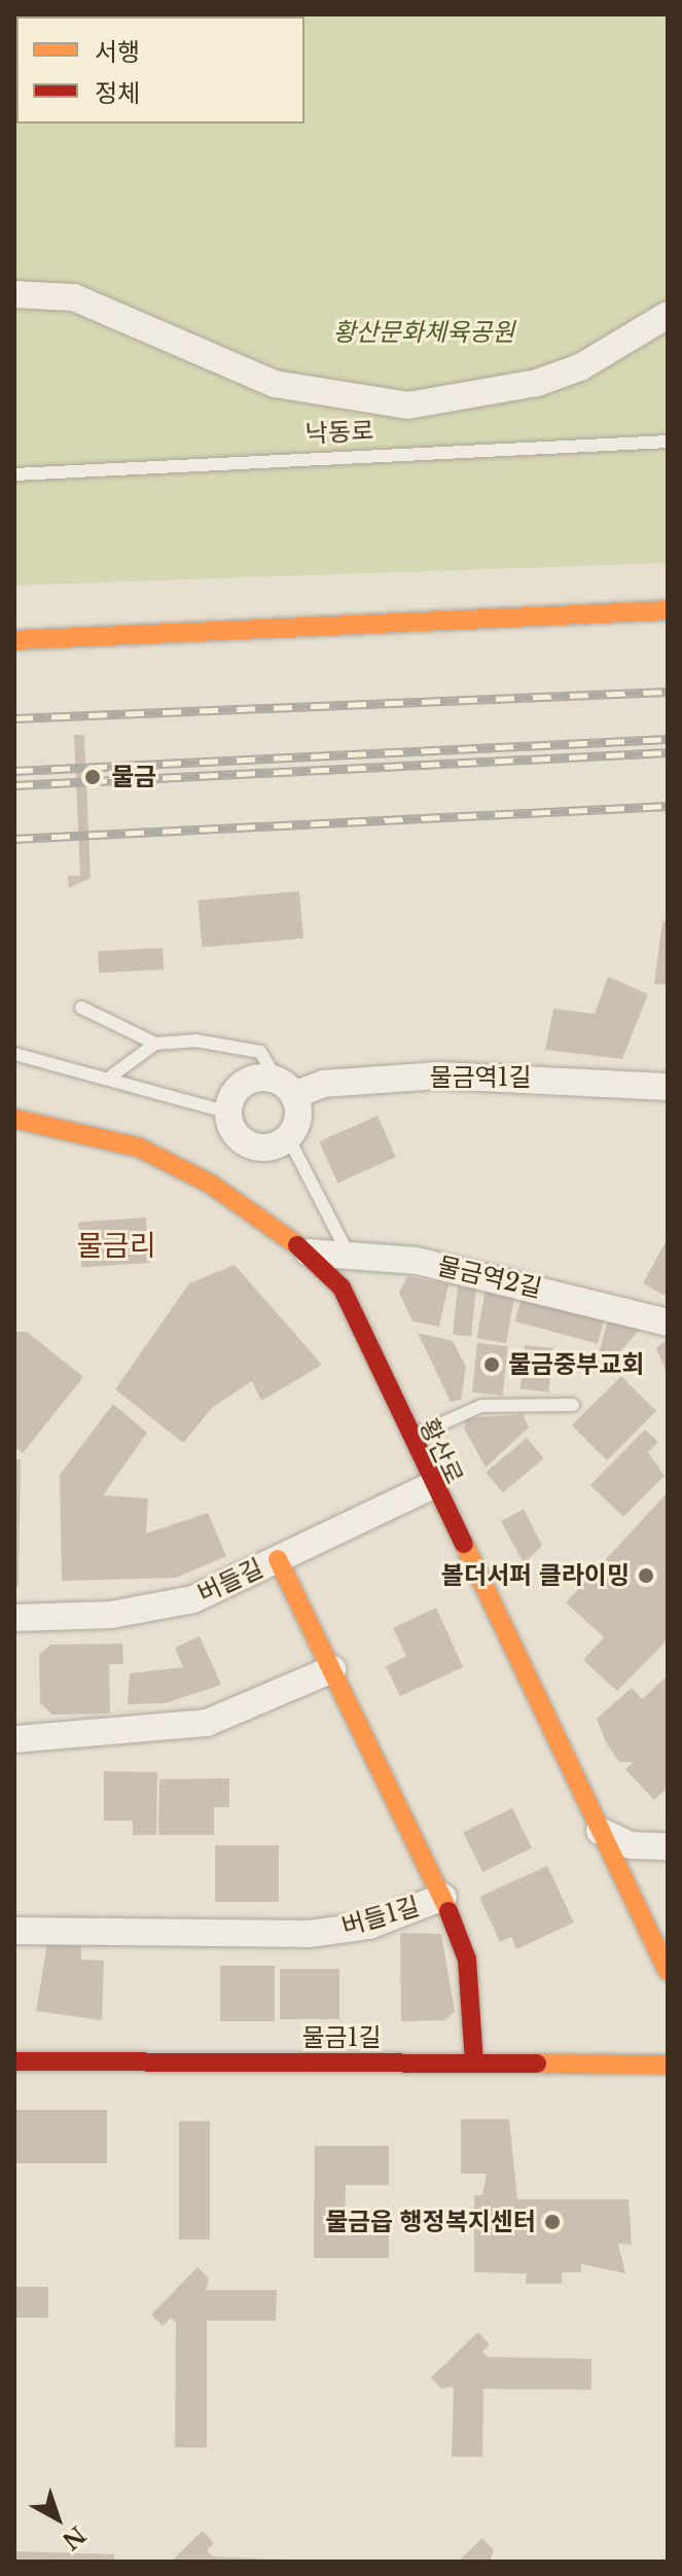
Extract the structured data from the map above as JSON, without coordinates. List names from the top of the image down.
{
  "streets": {
    "street": [
      "물금역1길",
      "물금역2길",
      "황산로",
      "버들길",
      "버들1길",
      "물금1길"
    ],
    "lane": ["낙동로"]
  },
  "crossings": [
    ["물금역2길", "황산로"],
    ["황산로", "버들길"],
    ["버들길", "버들1길"]
  ],
  "districts": ["물금리"],
  "parks": ["황산문화체육공원"],
  "places": [
    "물금",
    "물금중부교회",
    "볼더서퍼 클라이밍",
    "물금읍 행정복지센터"
  ],
  "legend": ["서행", "정체"],
  "north": "bottom right"
}
